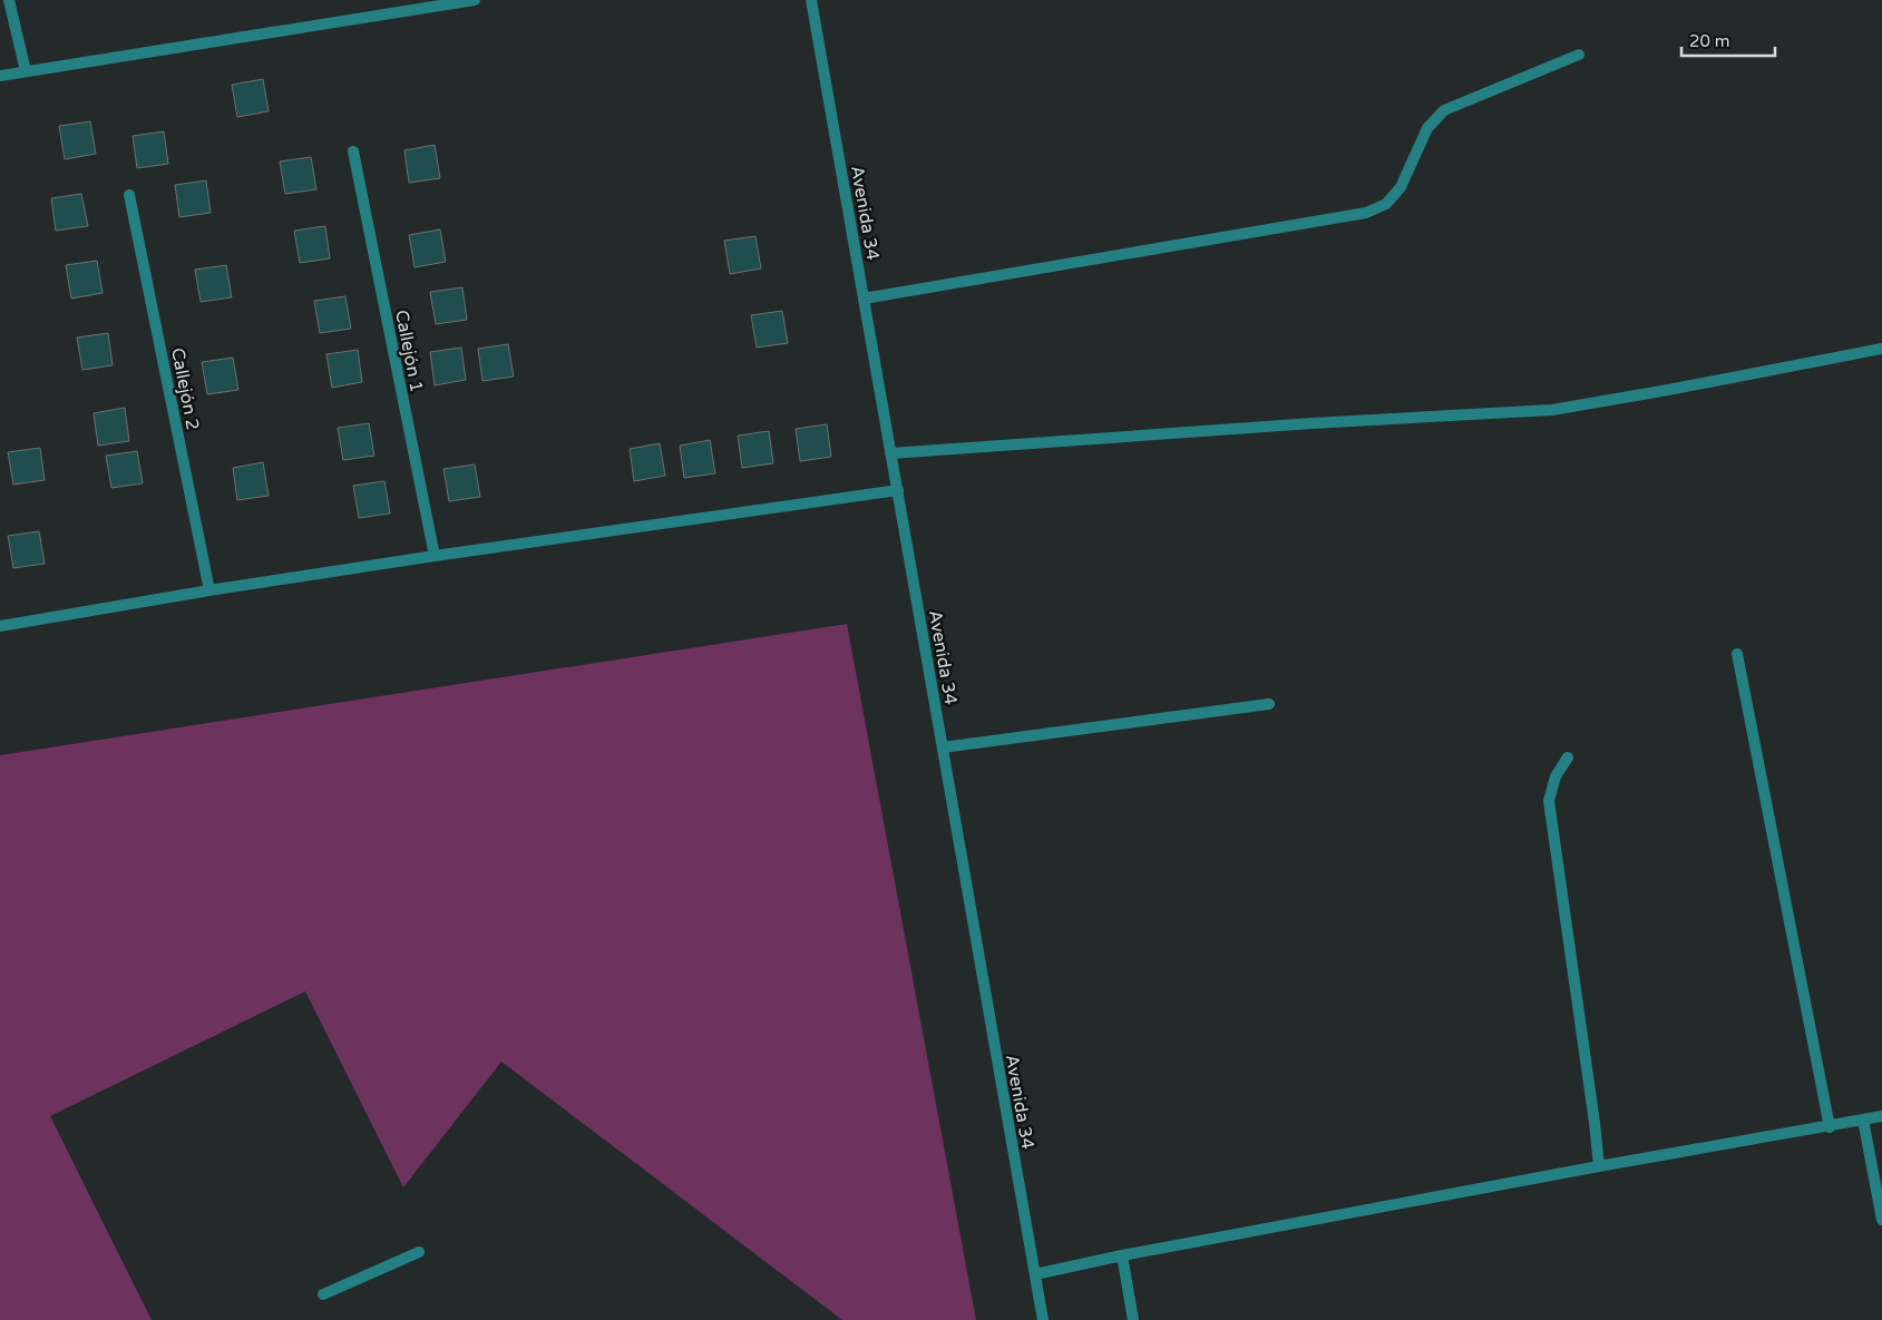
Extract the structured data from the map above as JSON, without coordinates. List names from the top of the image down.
{
  "streets": {
    "street": ["Avenida 34", "Callejón 1", "Callejón 2"]
  },
  "scale_bar": "20 m"
}
